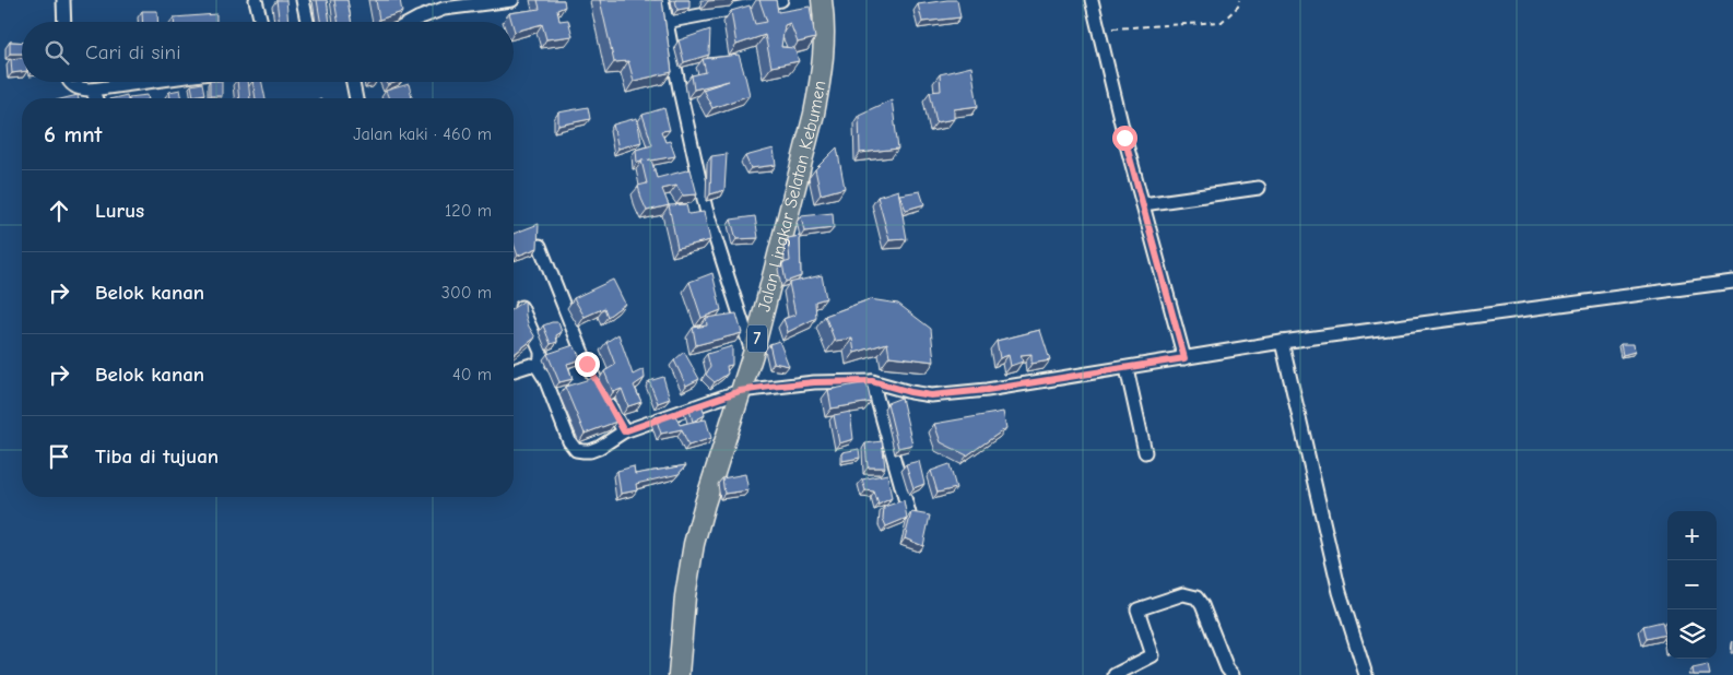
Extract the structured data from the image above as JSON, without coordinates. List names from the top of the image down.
{
  "streets": {
    "highway": ["Jalan Lingkar Selatan Kebumen", "7"]
  },
  "page": {
    "search": "Cari di sini",
    "heading": ["6 mnt", "Jalan kaki · 460 m"],
    "list": [
      ["Lurus", "120 m"],
      ["Belok kanan", "300 m"],
      ["Belok kanan", "40 m"],
      "Tiba di tujuan"
    ],
    "map_buttons": ["+", "−"]
  }
}
